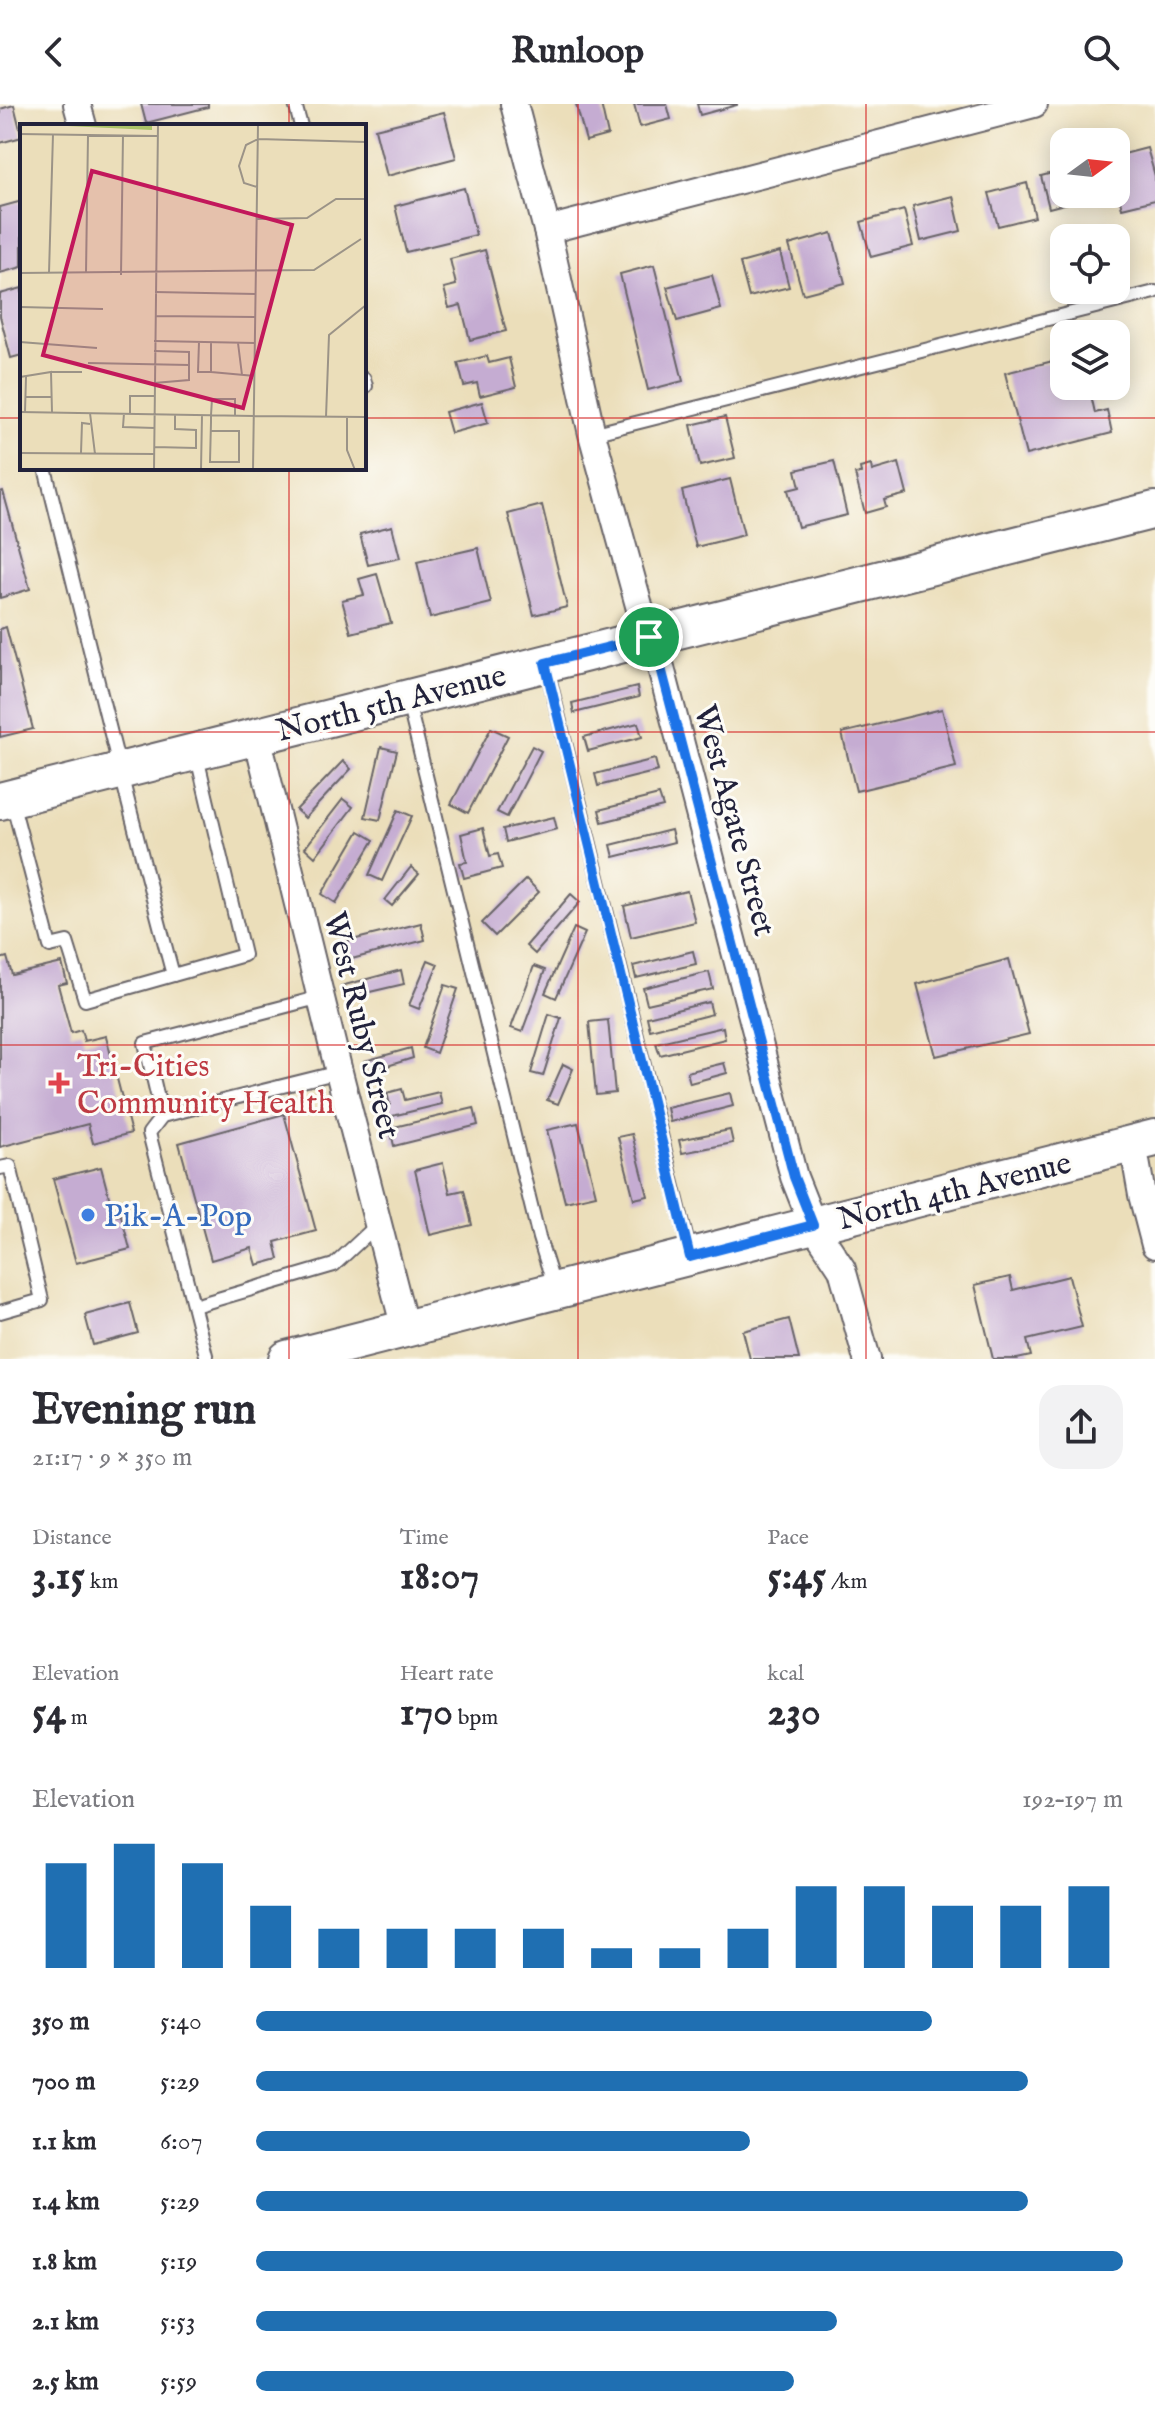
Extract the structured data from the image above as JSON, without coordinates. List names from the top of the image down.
{
  "streets": {
    "street": [
      "North 5th Avenue",
      "West Agate Street",
      "West Ruby Street",
      "North 4th Avenue"
    ]
  },
  "crossings": [
    ["North 5th Avenue", "West Agate Street"],
    ["North 5th Avenue", "West Ruby Street"],
    ["West Agate Street", "North 4th Avenue"],
    ["West Ruby Street", "North 4th Avenue"]
  ],
  "places": {
    "health": ["Tri-Cities Community Health"],
    "other": ["Pik-A-Pop"]
  },
  "north": "right",
  "page": {
    "header": "Runloop",
    "heading": ["Evening run", "21:17 · 9 × 350 m"],
    "stats": [
      ["Distance", "3.15 km"],
      ["Time", "18:07"],
      ["Pace", "5:45 /km"],
      ["Elevation", "54 m"],
      ["Heart rate", "170 bpm"],
      ["kcal", "230"]
    ],
    "chart": ["Elevation", "192–197 m"],
    "list": [
      {
        "name": "350 m",
        "note": "5:40"
      },
      {
        "name": "700 m",
        "note": "5:29"
      },
      {
        "name": "1.1 km",
        "note": "6:07"
      },
      {
        "name": "1.4 km",
        "note": "5:29"
      },
      {
        "name": "1.8 km",
        "note": "5:19"
      },
      {
        "name": "2.1 km",
        "note": "5:53"
      },
      {
        "name": "2.5 km",
        "note": "5:59"
      }
    ]
  }
}
